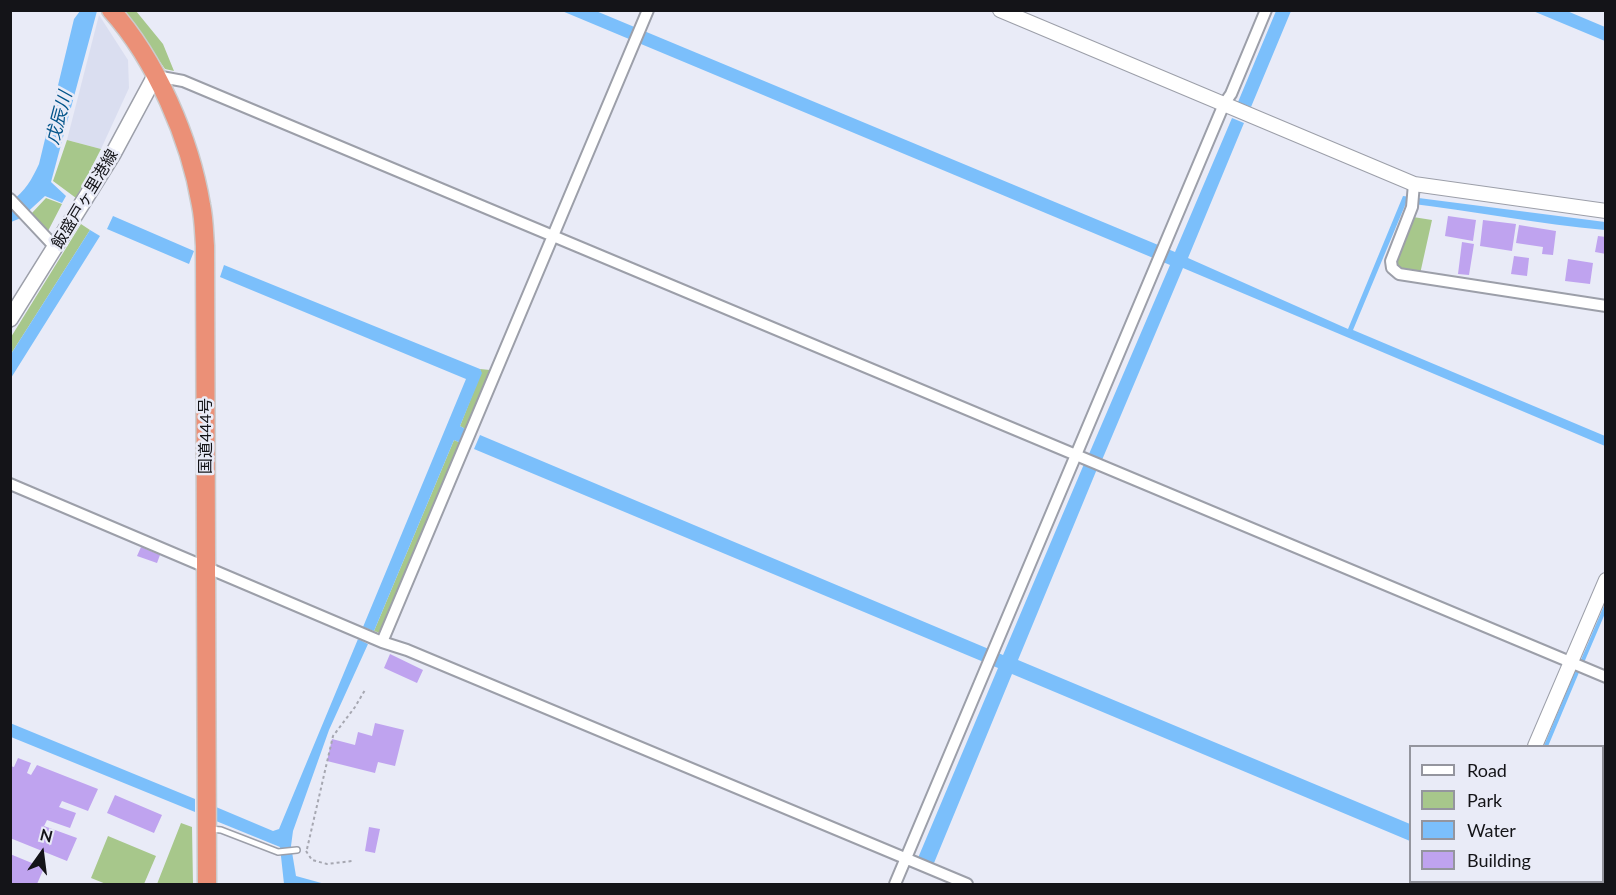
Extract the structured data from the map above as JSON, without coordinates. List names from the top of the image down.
{
  "streets": {
    "highway": ["国道444号"],
    "main road": ["飯盛戸ヶ里港線"]
  },
  "crossings": [
    ["飯盛戸ヶ里港線", "国道444号"]
  ],
  "water": ["戊辰川"],
  "legend": [
    "Road",
    "Park",
    "Water",
    "Building"
  ],
  "north": "top"
}
